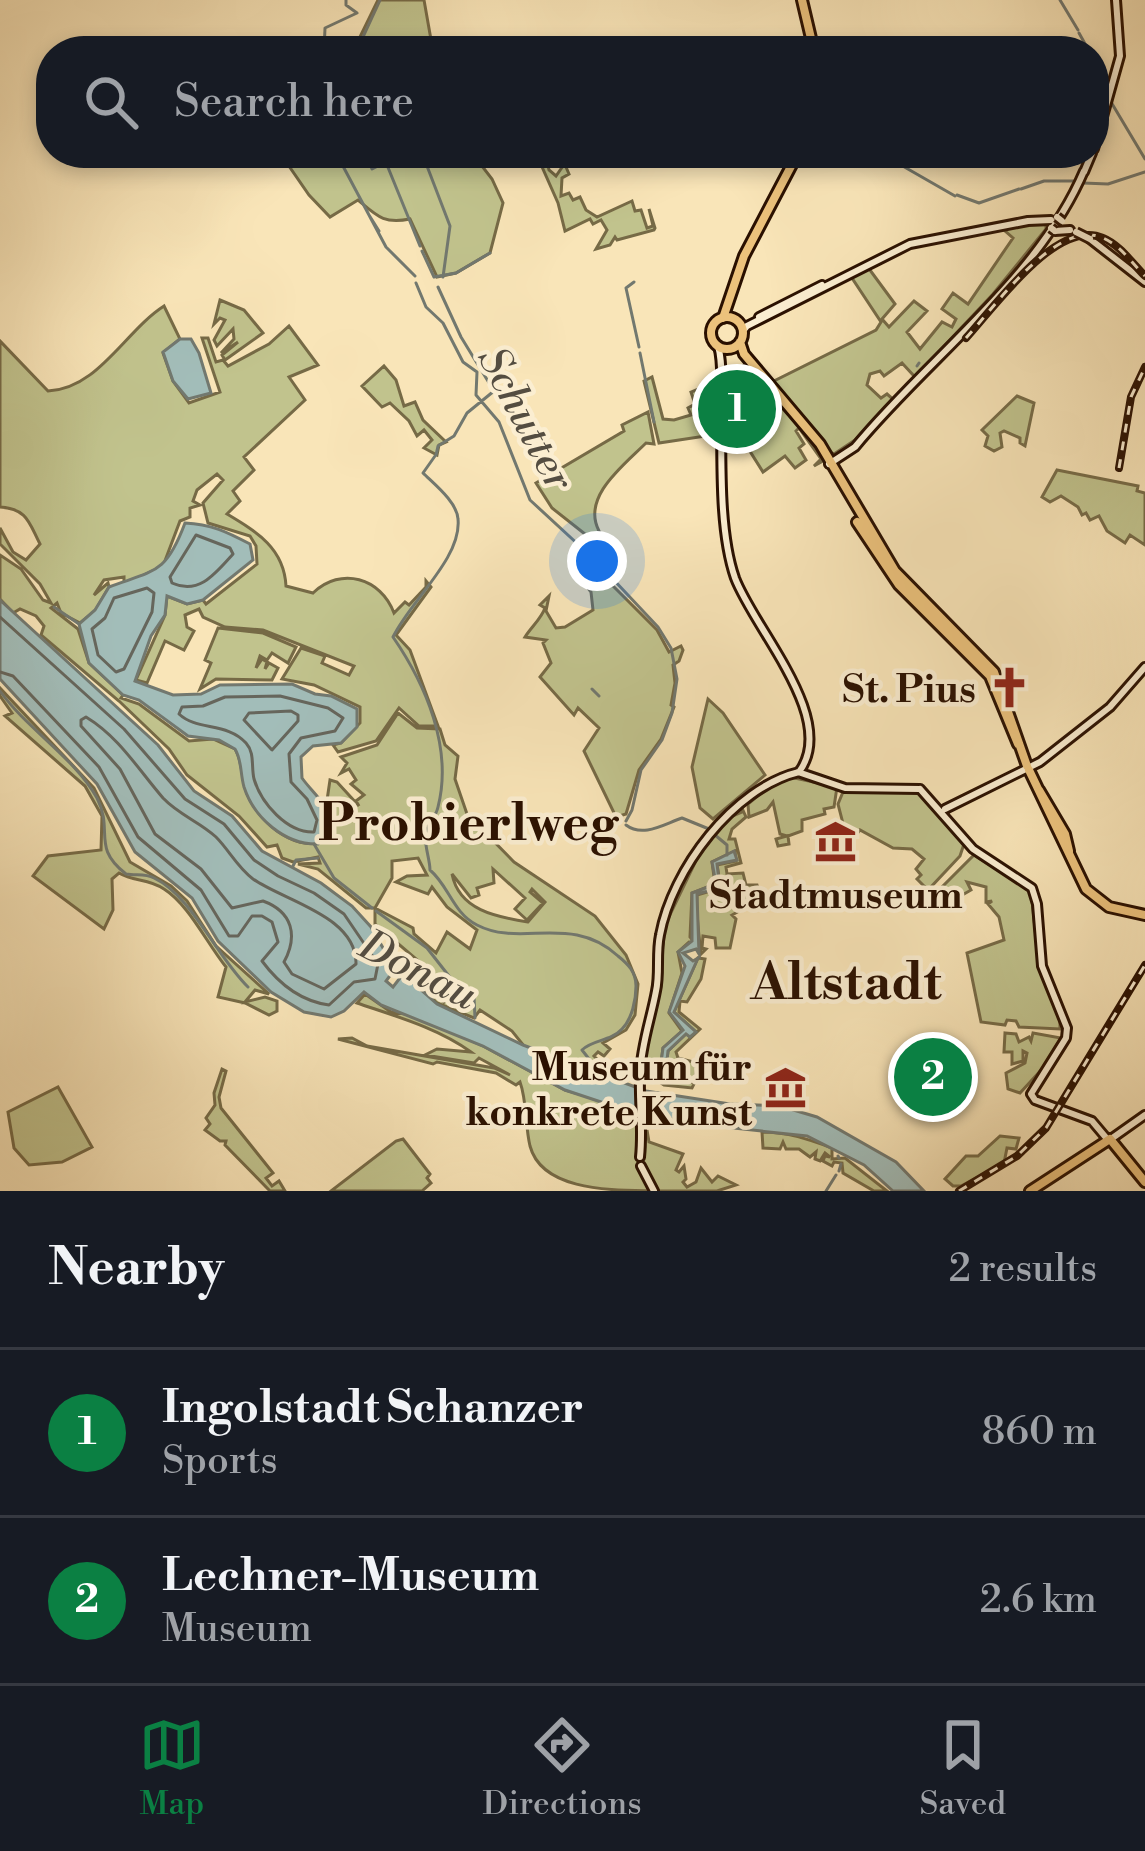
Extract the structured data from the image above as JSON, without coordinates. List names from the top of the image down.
{
  "districts": ["Probierlweg", "Altstadt"],
  "water": ["Schutter", "Donau"],
  "places": {
    "church": ["St. Pius"],
    "museum": ["Stadtmuseum", "Museum für konkrete Kunst"]
  },
  "page": {
    "search": "Search here",
    "pins": ["1", "2"],
    "heading": ["Nearby", "2 results"],
    "list": [
      {
        "mark": "1",
        "name": "Ingolstadt Schanzer",
        "note": "Sports",
        "value": "860 m"
      },
      {
        "mark": "2",
        "name": "Lechner-Museum",
        "note": "Museum",
        "value": "2.6 km"
      }
    ],
    "nav": ["Map", "Directions", "Saved"]
  }
}
